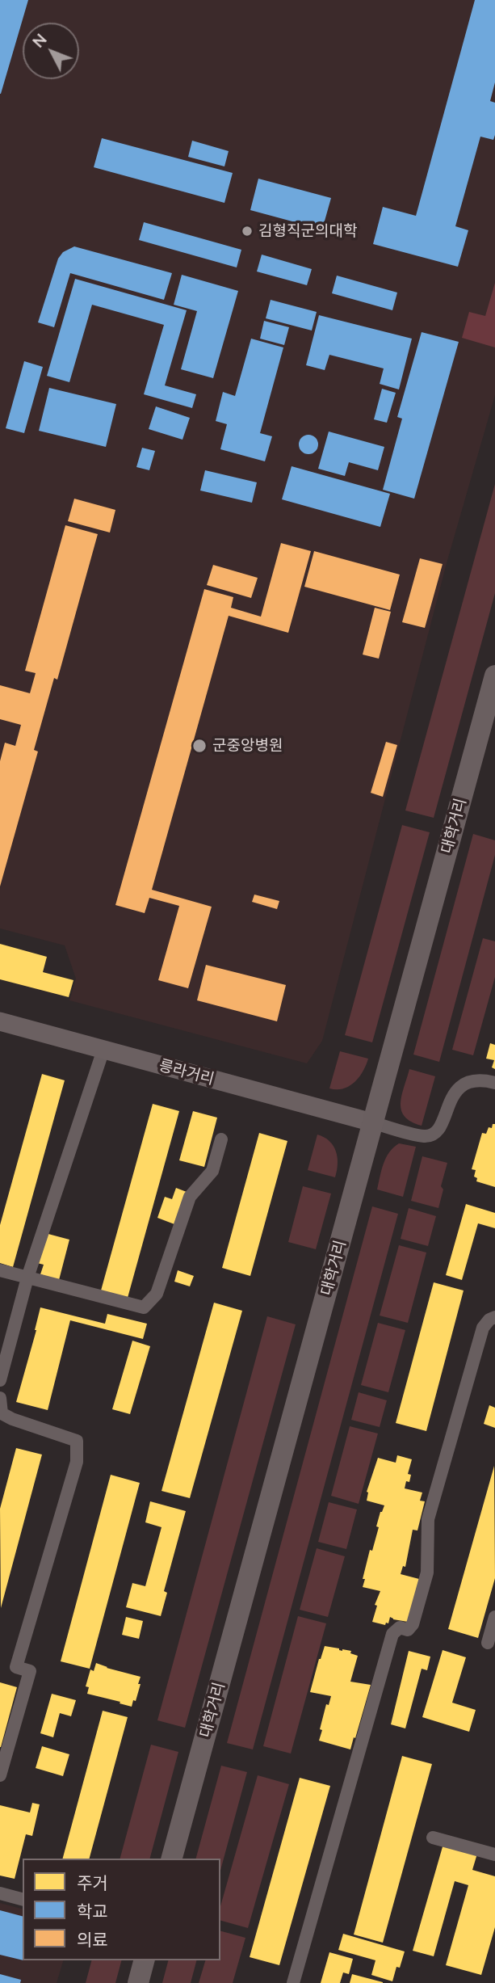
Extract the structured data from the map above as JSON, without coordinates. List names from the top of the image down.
{
  "streets": {
    "main road": ["대학거리", "릉라거리"]
  },
  "crossings": [
    ["대학거리", "릉라거리"]
  ],
  "places": ["김형직군의대학", "군중앙병원"],
  "legend": ["주거", "학교", "의료"],
  "north": "top left"
}
